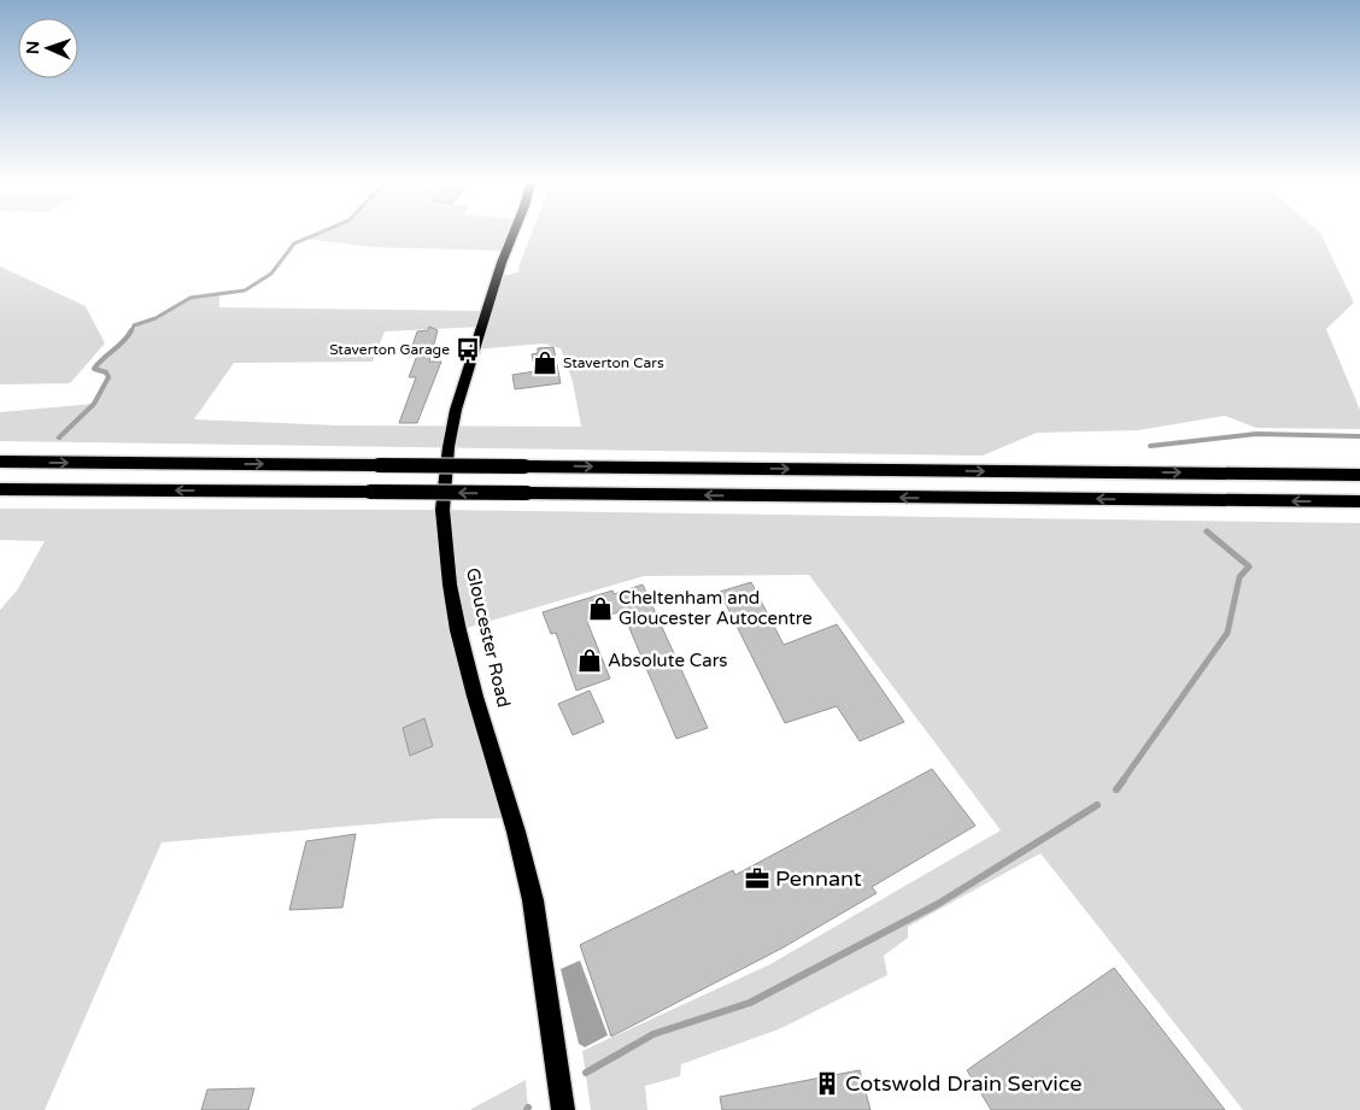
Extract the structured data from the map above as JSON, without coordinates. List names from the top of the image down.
{
  "streets": {
    "main road": ["Gloucester Road"]
  },
  "places": {
    "bus stop": ["Staverton Garage"],
    "shop": ["Staverton Cars", "Cheltenham and Gloucester Autocentre", "Absolute Cars"],
    "office": ["Pennant"],
    "building": ["Cotswold Drain Service"]
  },
  "north": "left"
}
